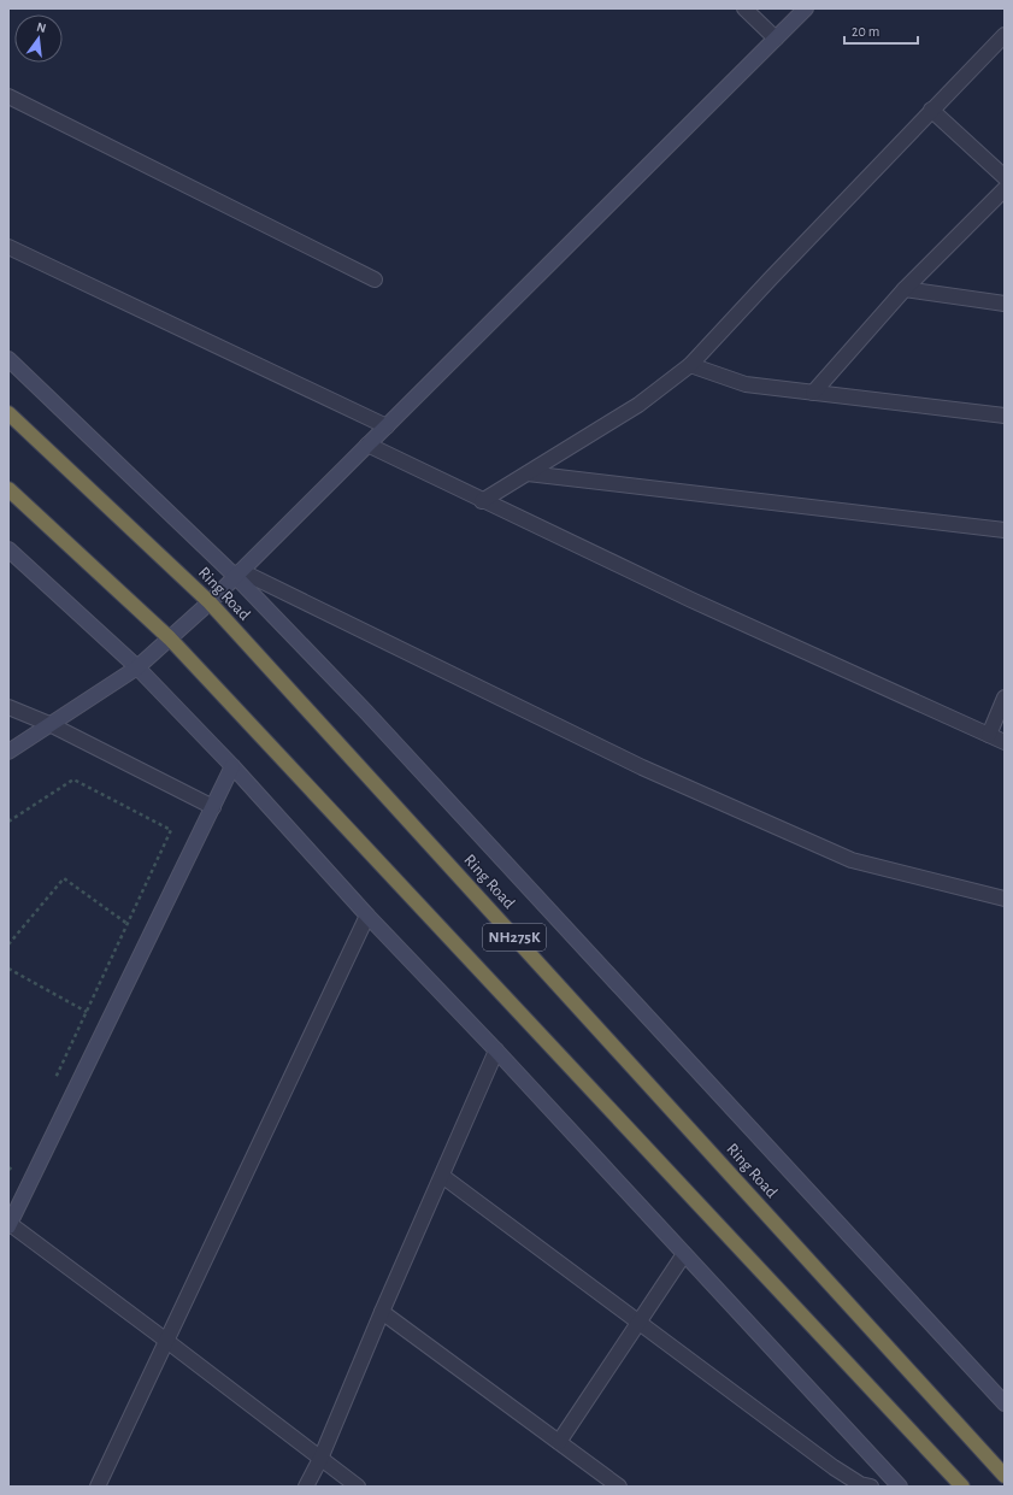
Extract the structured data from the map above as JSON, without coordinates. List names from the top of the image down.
{
  "streets": {
    "highway": ["Ring Road", "NH275K"]
  },
  "scale_bar": "20 m",
  "north": "top"
}
